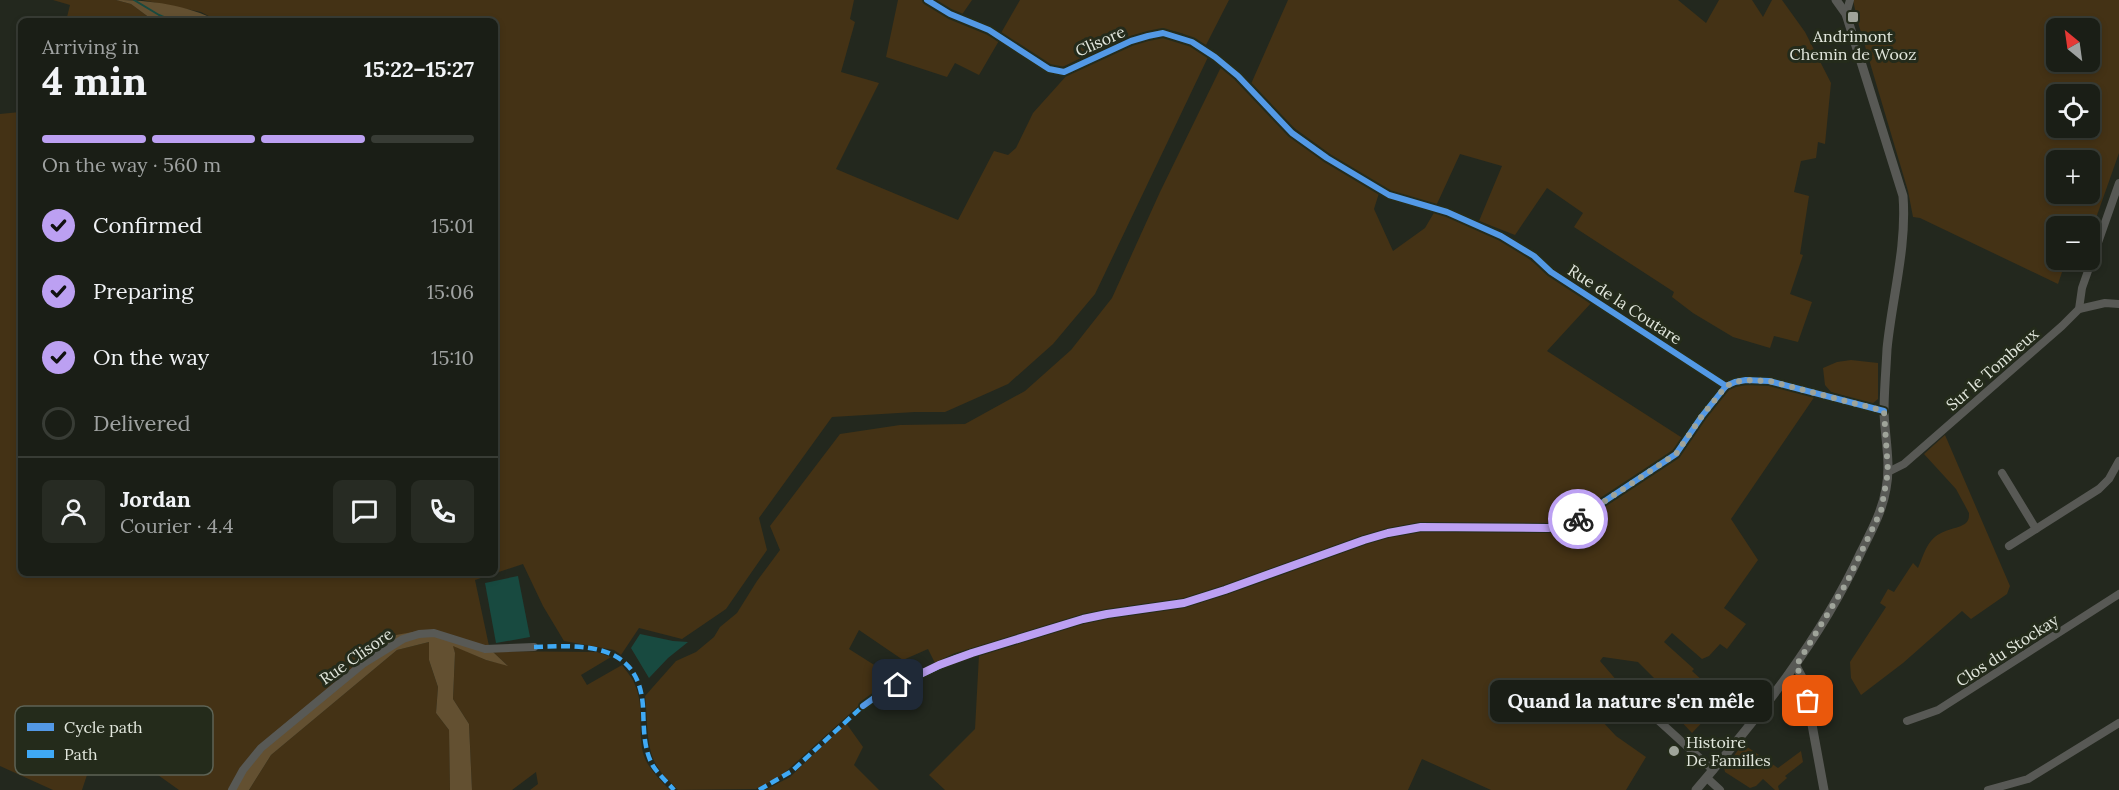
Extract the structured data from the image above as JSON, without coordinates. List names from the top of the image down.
{
  "streets": {
    "street": [
      "Clisore",
      "Rue de la Coutare",
      "Sur le Tombeux",
      "Clos du Stockay",
      "Rue Clisore"
    ]
  },
  "crossings": [
    ["Clisore", "Rue de la Coutare"]
  ],
  "places": {
    "transit": ["Andrimont Chemin de Wooz"],
    "other": ["Quand la nature s'en mêle", "Histoire De Familles"]
  },
  "legend": ["Cycle path", "Path"],
  "north": "top left",
  "page": {
    "map_buttons": ["+", "−"],
    "heading": ["4 min", "Arriving in", "15:22–15:27"],
    "panel": ["Jordan", "Courier · 4.4"],
    "bar": "On the way · 560 m",
    "list": [
      ["Confirmed", "15:01"],
      ["Preparing", "15:06"],
      ["On the way", "15:10"],
      "Delivered"
    ],
    "bubble": "Quand la nature s'en mêle"
  }
}
